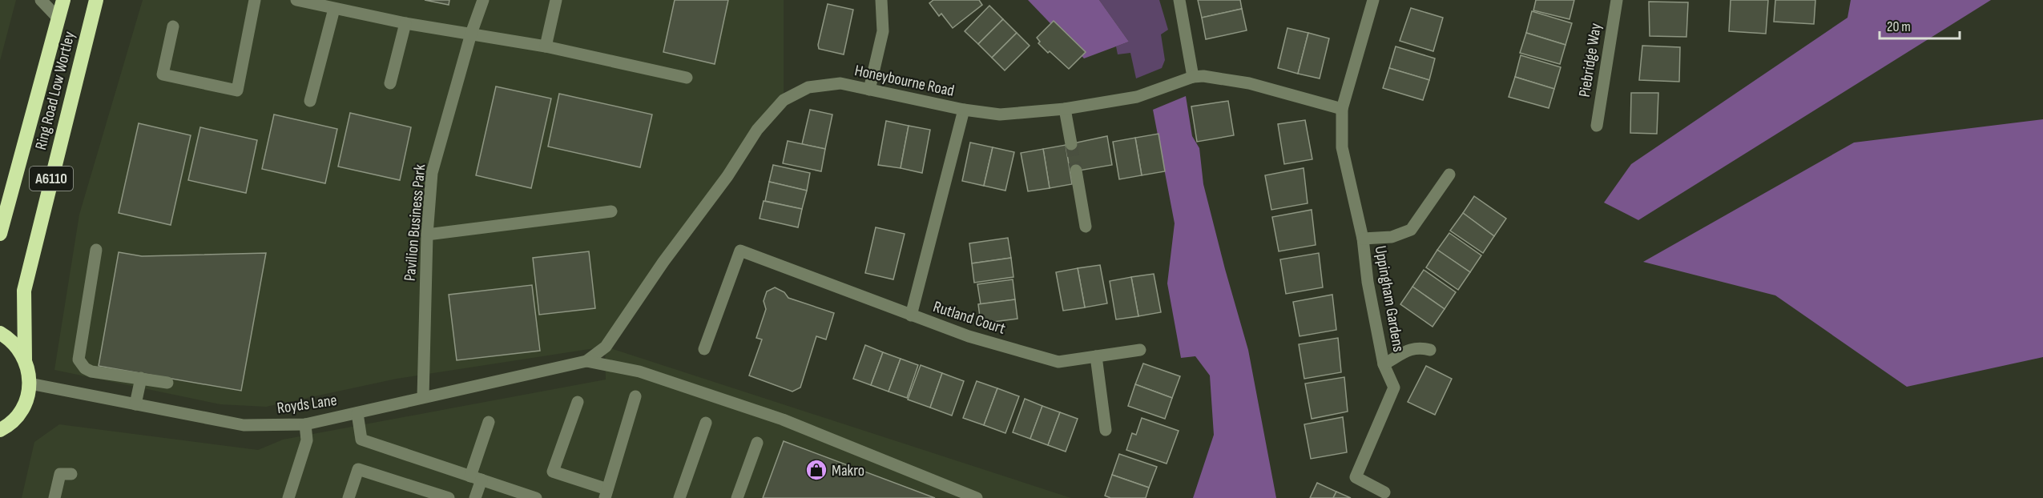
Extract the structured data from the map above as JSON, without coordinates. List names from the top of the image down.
{
  "streets": {
    "highway": ["Ring Road Low Wortley", "A6110"],
    "street": [
      "Piebridge Way",
      "Honeybourne Road",
      "Pavilion Business Park",
      "Uppingham Gardens",
      "Rutland Court",
      "Royds Lane"
    ]
  },
  "crossings": [
    ["Honeybourne Road", "Uppingham Gardens"],
    ["Honeybourne Road", "Rutland Court"],
    ["Honeybourne Road", "Royds Lane"],
    ["Ring Road Low Wortley", "A6110"],
    ["A6110", "Royds Lane"],
    ["Pavilion Business Park", "Royds Lane"]
  ],
  "places": {
    "shop": ["Makro"]
  },
  "scale_bar": "20 m"
}
